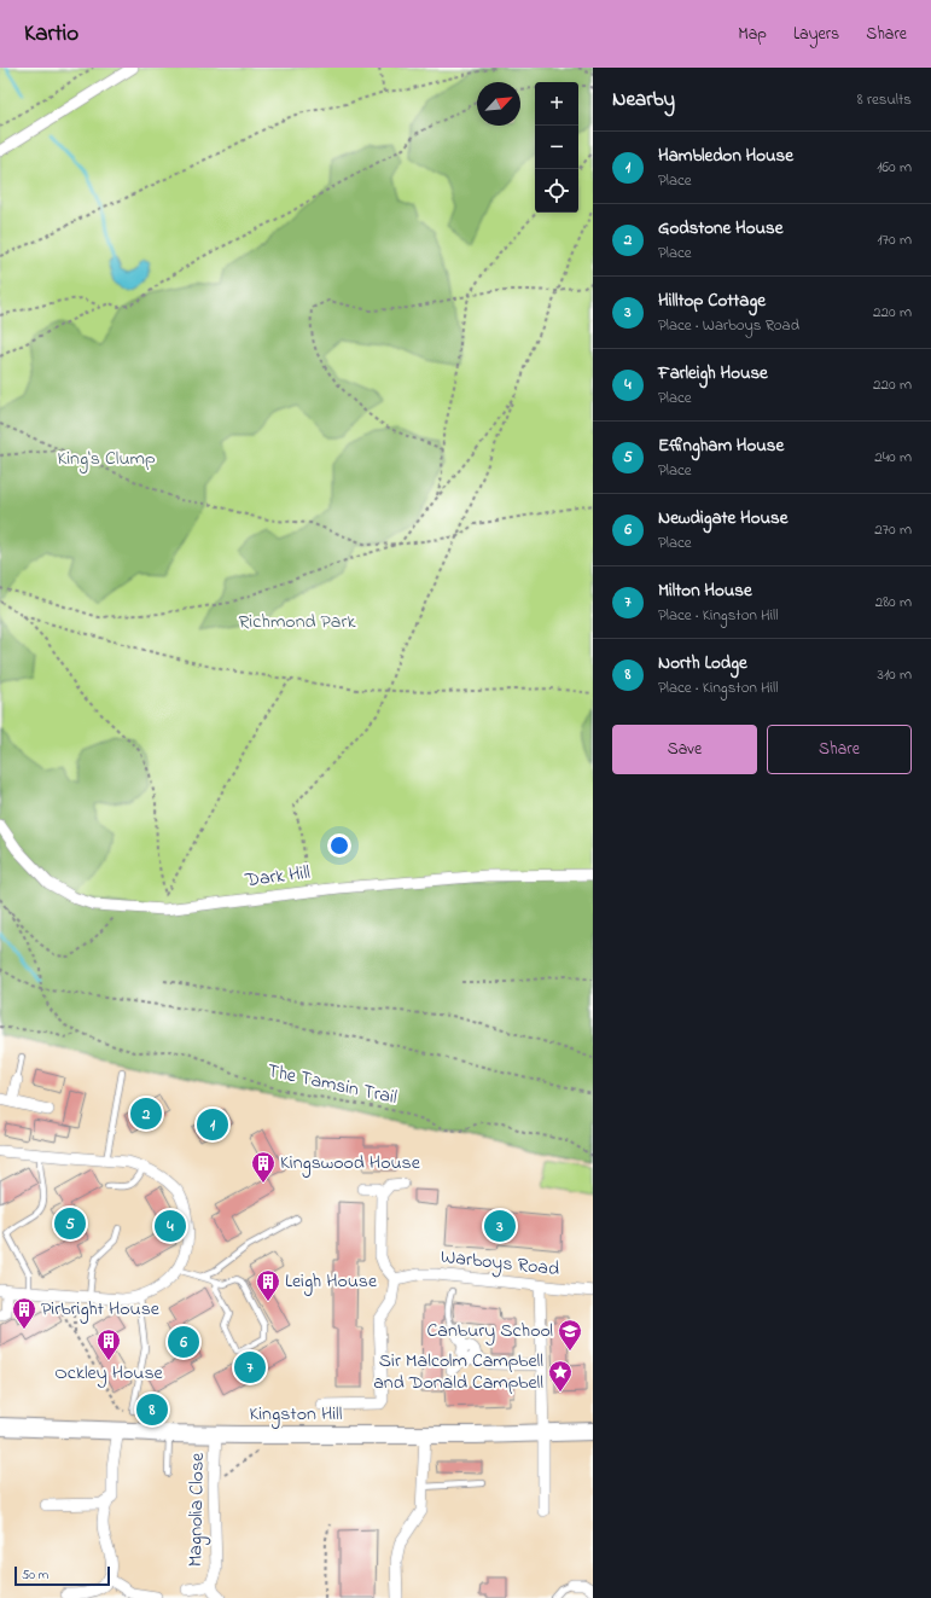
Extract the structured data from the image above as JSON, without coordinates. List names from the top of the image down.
{
  "streets": {
    "main road": ["Kingston Hill"],
    "street": ["Dark Hill", "Warboys Road", "Magnolia Close"],
    "path": ["The Tamsin Trail"]
  },
  "crossings": [
    ["Kingston Hill", "Magnolia Close"]
  ],
  "parks": ["King's Clump", "Richmond Park"],
  "places": {
    "building": [
      "Kingswood House",
      "Leigh House",
      "Pirbright House",
      "Ockley House"
    ],
    "school or university": ["Canbury School"],
    "place": ["Sir Malcolm Campbell and Donald Campbell"]
  },
  "scale_bar": "50 m",
  "north": "top right",
  "page": {
    "header": "Kartio",
    "nav": ["Map", "Layers", "Share"],
    "heading": ["Nearby", "8 results"],
    "map_buttons": ["+", "−"],
    "list": [
      {
        "mark": "1",
        "name": "Hambledon House",
        "note": "Place",
        "value": "160 m"
      },
      {
        "mark": "2",
        "name": "Godstone House",
        "note": "Place",
        "value": "170 m"
      },
      {
        "mark": "3",
        "name": "Hilltop Cottage",
        "note": "Place · Warboys Road",
        "value": "220 m"
      },
      {
        "mark": "4",
        "name": "Farleigh House",
        "note": "Place",
        "value": "220 m"
      },
      {
        "mark": "5",
        "name": "Effingham House",
        "note": "Place",
        "value": "240 m"
      },
      {
        "mark": "6",
        "name": "Newdigate House",
        "note": "Place",
        "value": "270 m"
      },
      {
        "mark": "7",
        "name": "Milton House",
        "note": "Place · Kingston Hill",
        "value": "280 m"
      },
      {
        "mark": "8",
        "name": "North Lodge",
        "note": "Place · Kingston Hill",
        "value": "310 m"
      }
    ],
    "buttons": ["Save", "Share"],
    "pins": [
      "2",
      "1",
      "5",
      "3",
      "4",
      "6",
      "7",
      "8"
    ],
    "scale": "50 m"
  }
}
